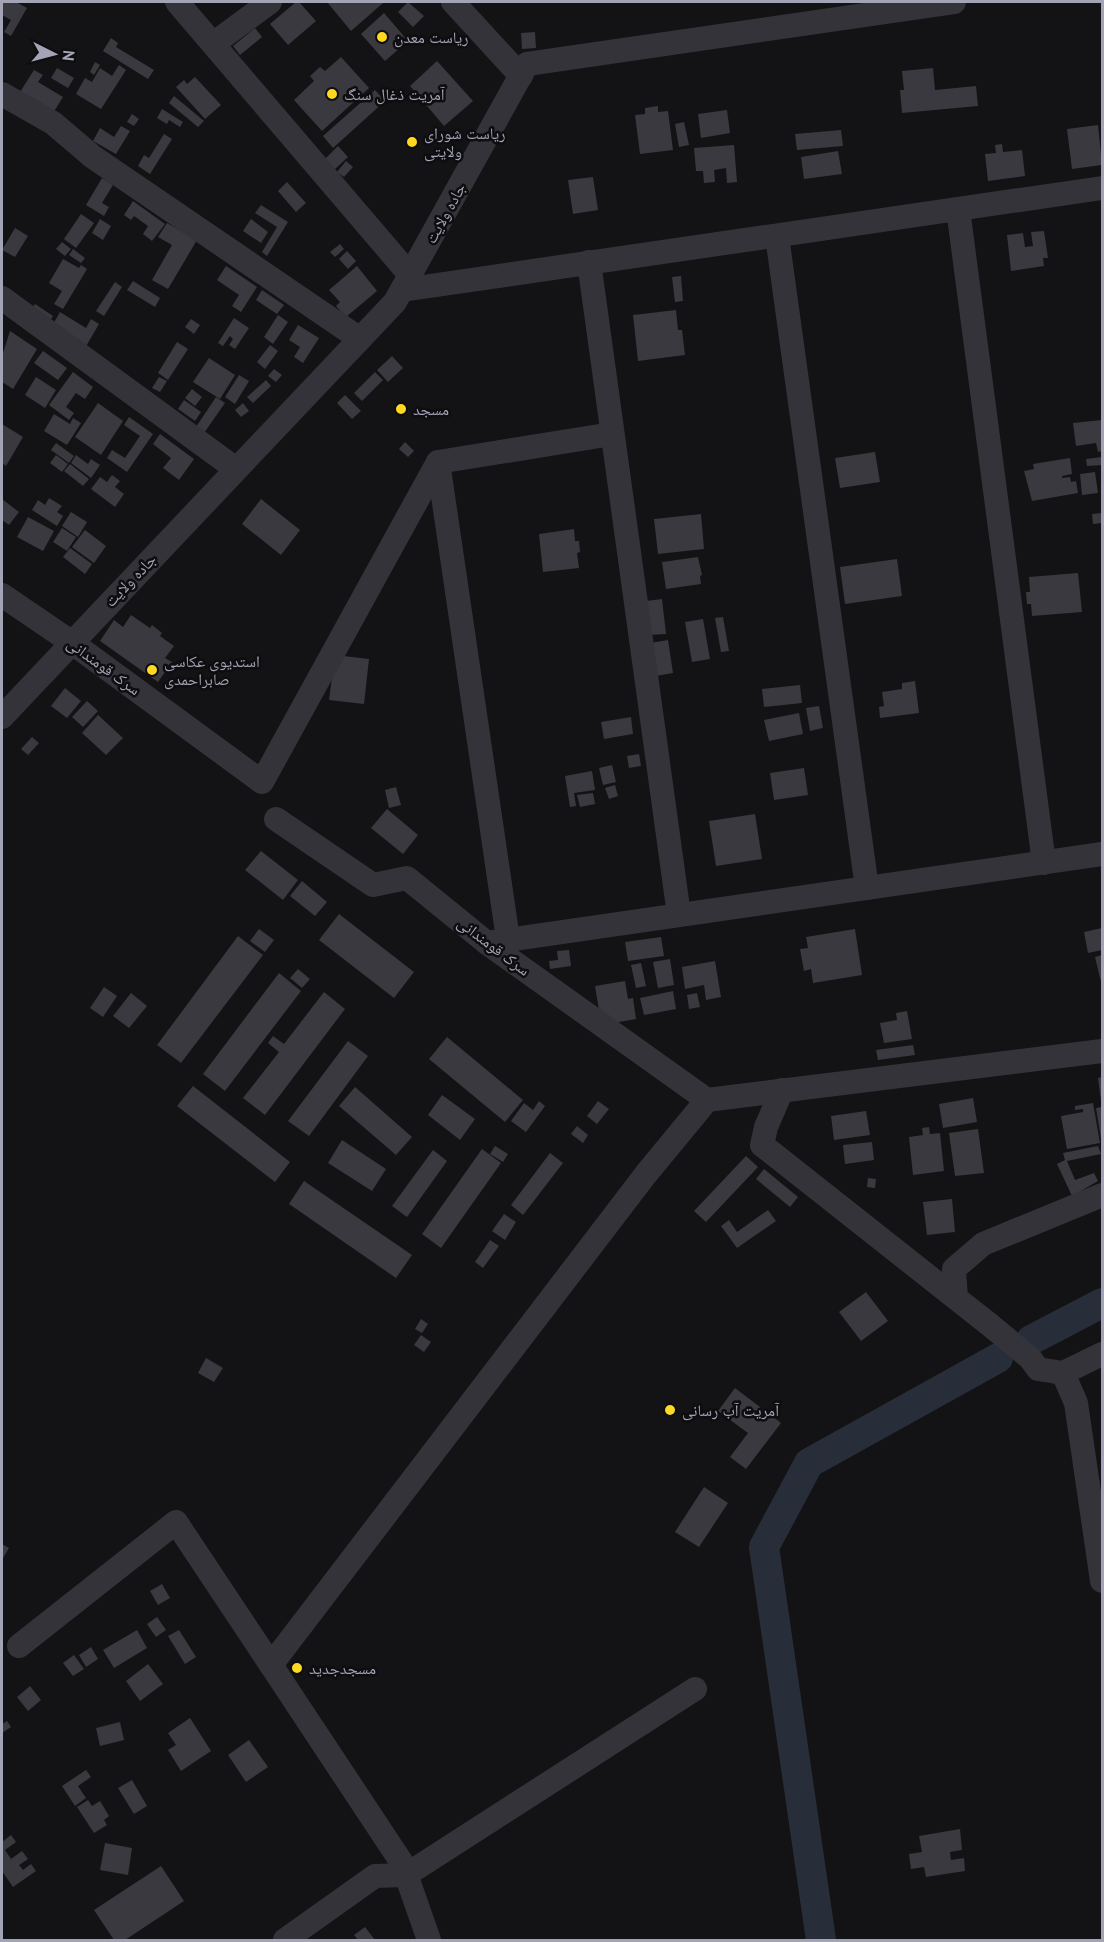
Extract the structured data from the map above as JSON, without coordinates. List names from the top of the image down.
{
  "streets": {
    "street": ["جاده ولایت", "سرک قومندانی"]
  },
  "crossings": [
    ["جاده ولایت", "سرک قومندانی"]
  ],
  "places": [
    "ریاست معدن",
    "آمریت ذغال سنگ",
    "ریاست شورای ولایتی",
    "مسجد",
    "استدیوی عکاسی صابراحمدی",
    "آمریت آب رسانی",
    "مسجدجدید"
  ],
  "north": "right"
}
